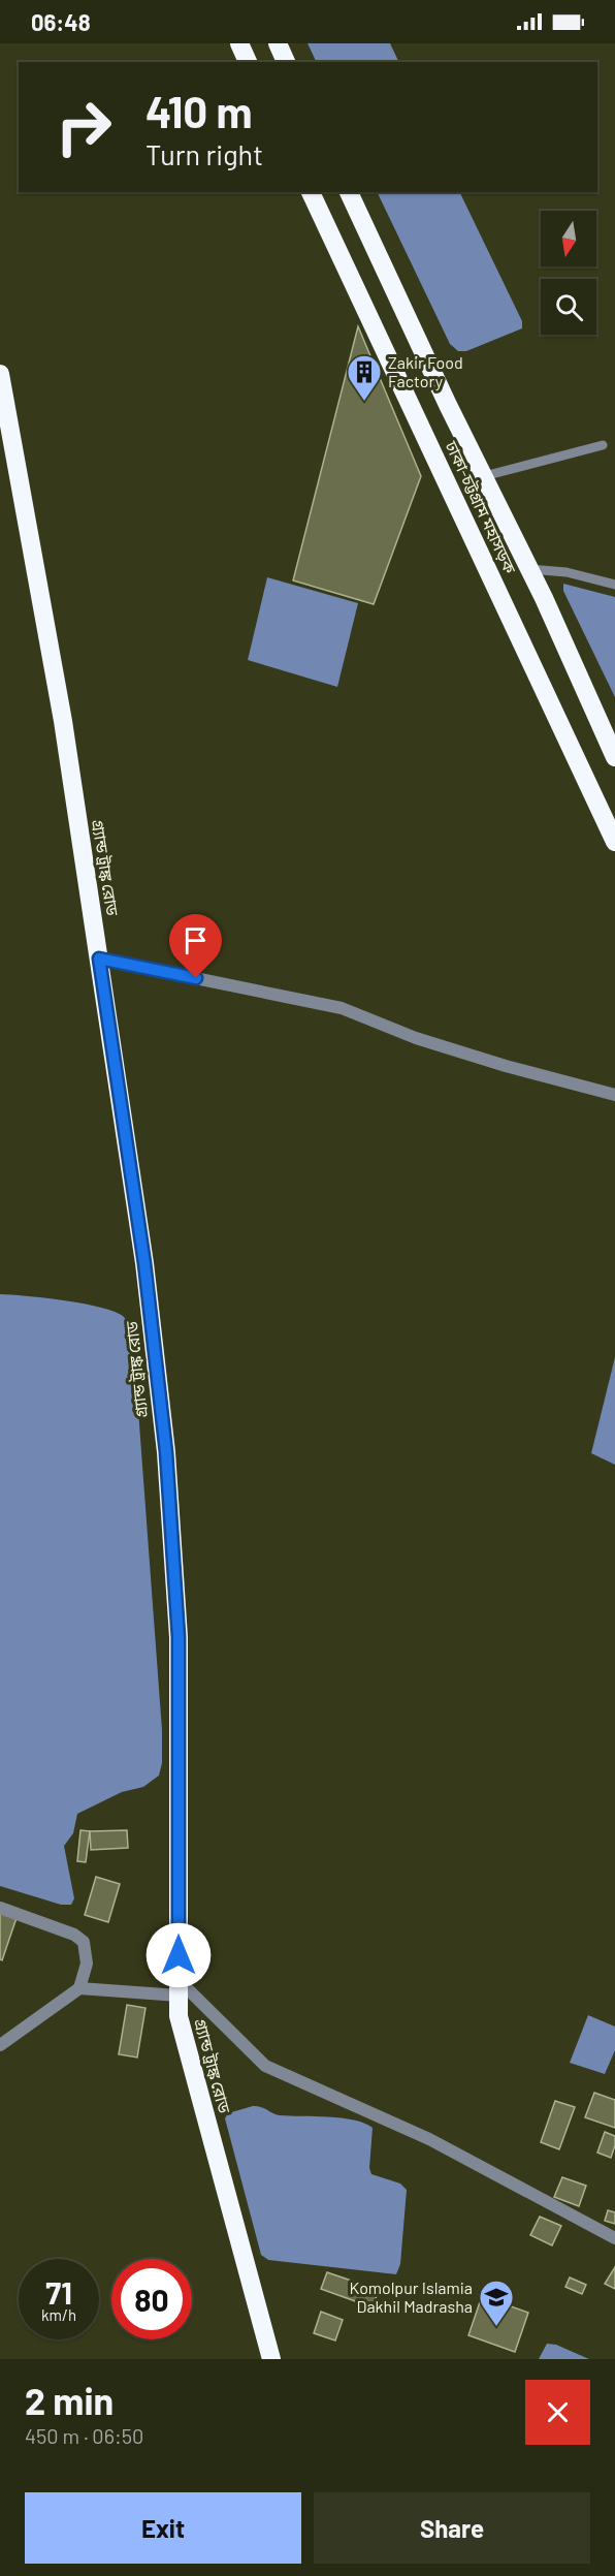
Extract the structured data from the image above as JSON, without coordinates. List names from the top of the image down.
{
  "streets": {
    "highway": ["ঢাকা-চট্টগ্রাম মহাসড়ক", "গ্র্যান্ড ট্রাঙ্ক রোড"]
  },
  "places": {
    "building": ["Zakir Food Factory"],
    "school or university": ["Komolpur Islamia Dakhil Madrasha"]
  },
  "north": "bottom",
  "page": {
    "status": "06:48",
    "turn": ["410 m", "Turn right"],
    "speed": "71 km/h",
    "limit": "80",
    "heading": ["2 min", "450 m · 06:50"],
    "buttons": ["Exit", "Share"]
  }
}
